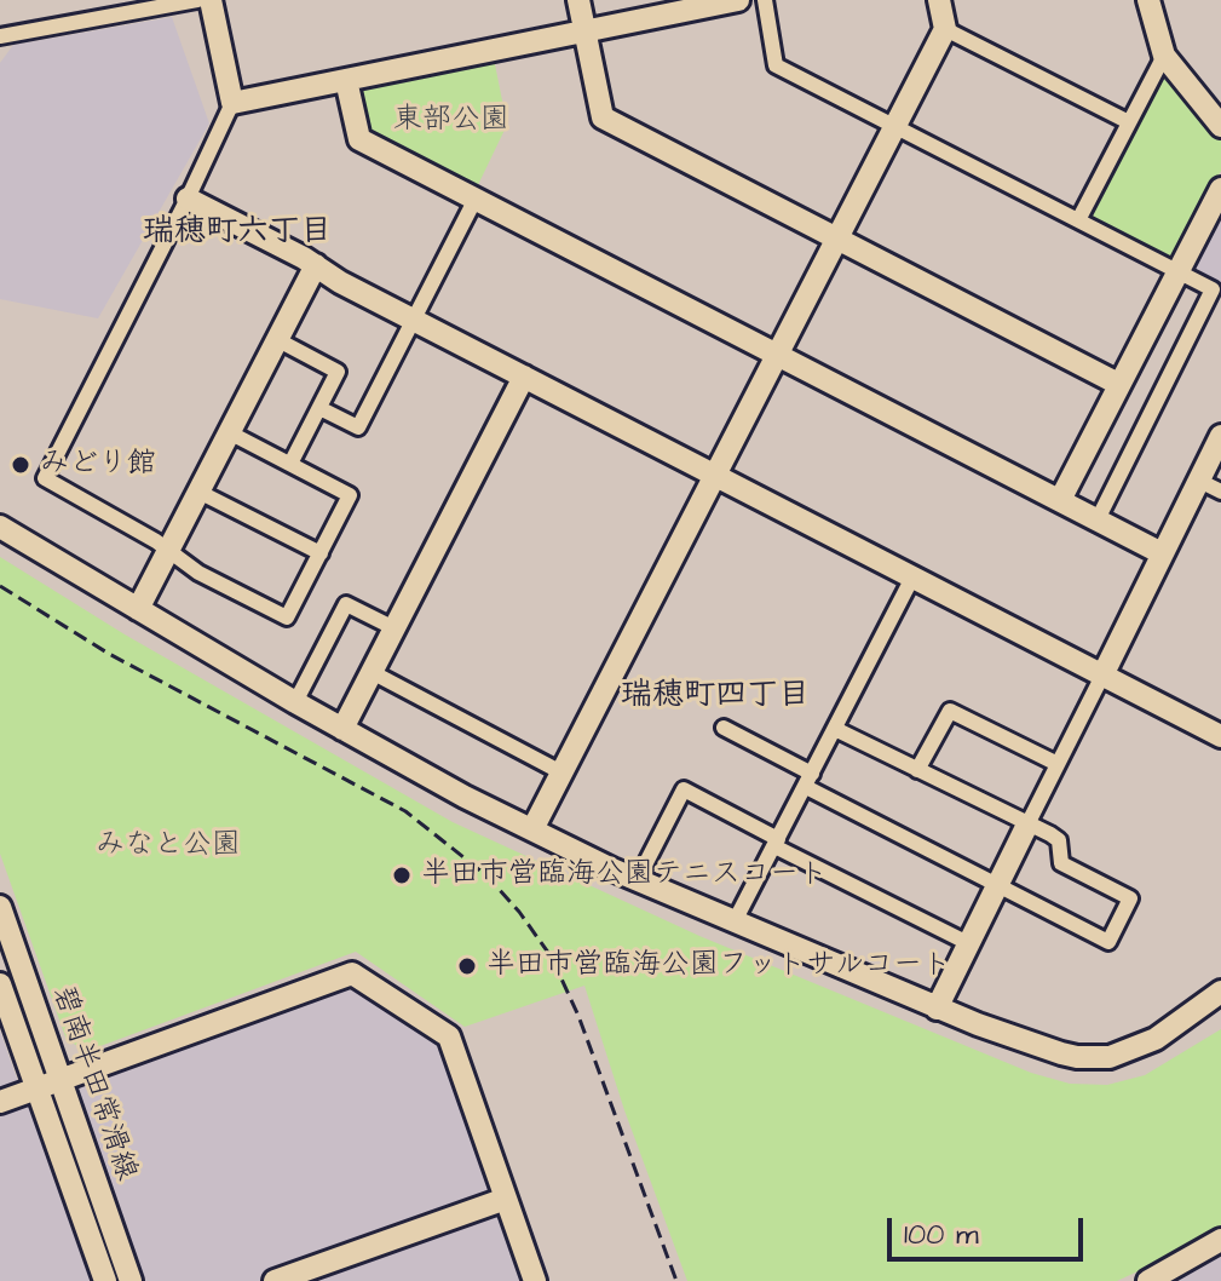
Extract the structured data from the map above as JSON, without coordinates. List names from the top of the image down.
{
  "streets": {
    "street": ["碧南半田常滑線"]
  },
  "districts": ["瑞穂町六丁目", "瑞穂町四丁目"],
  "parks": ["東部公園", "みなと公園"],
  "places": ["みどり館", "半田市営臨海公園テニスコート", "半田市営臨海公園フットサルコート"],
  "scale_bar": "100 m"
}
